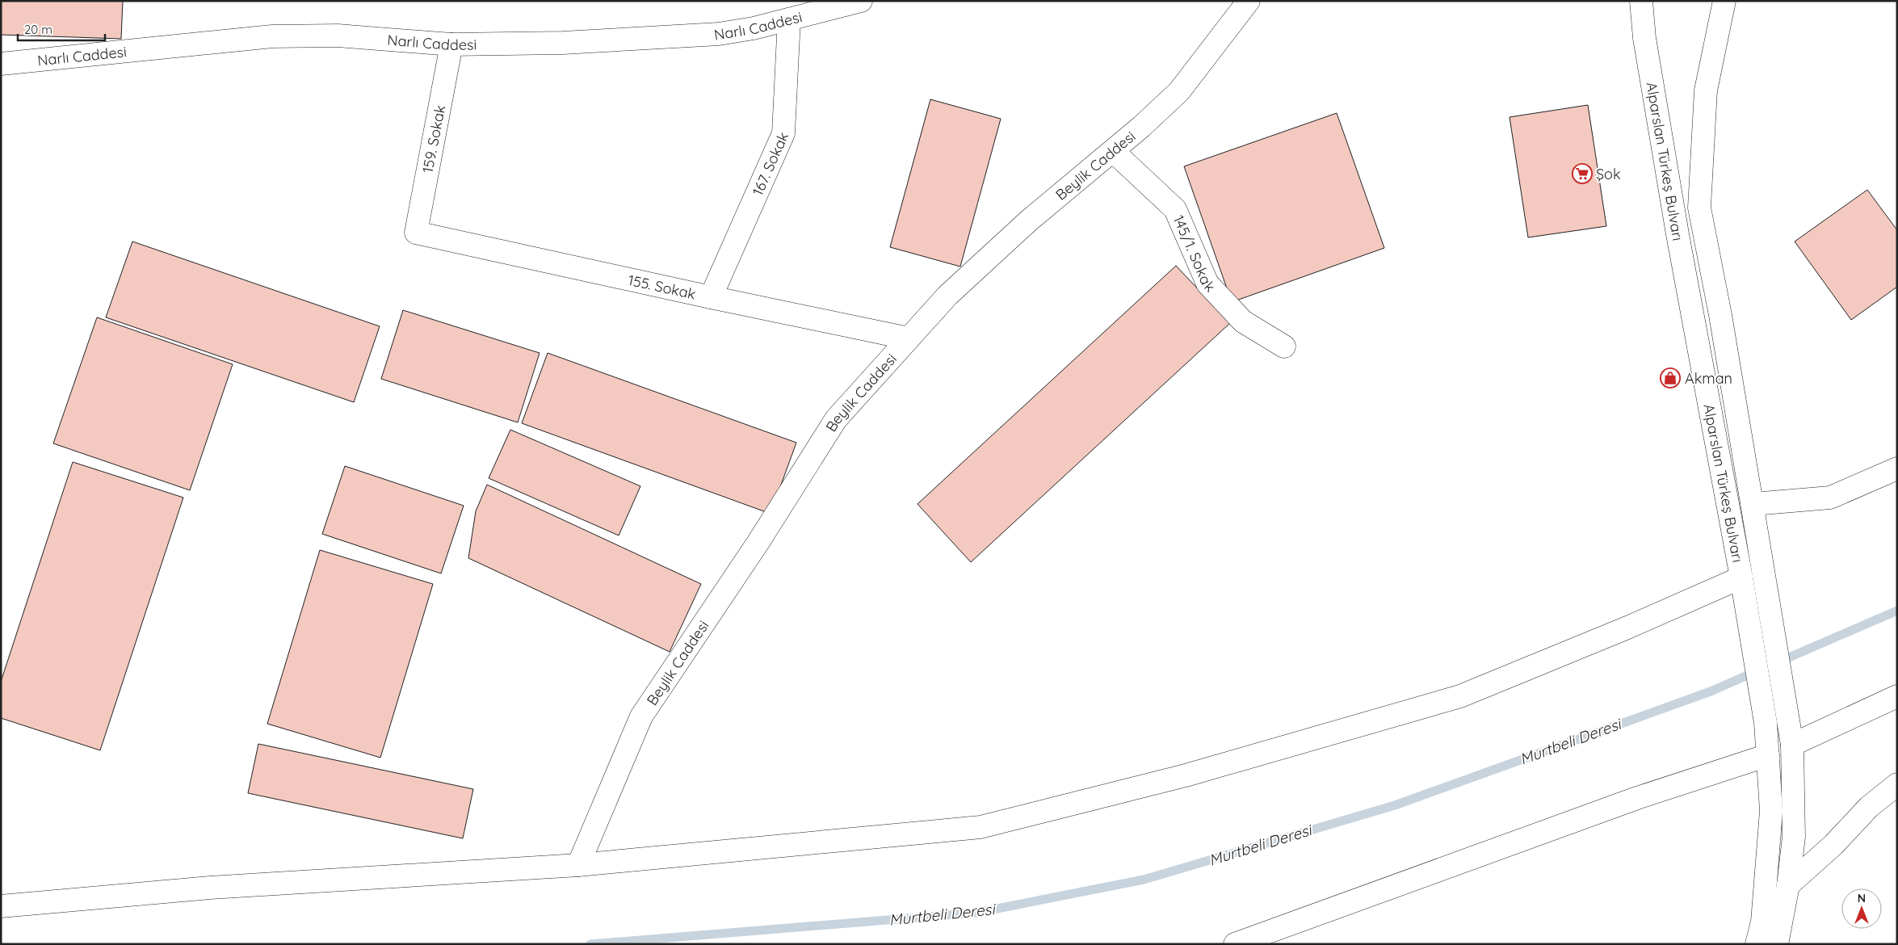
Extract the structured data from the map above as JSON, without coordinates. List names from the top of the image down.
{
  "streets": {
    "street": [
      "Narlı Caddesi",
      "159. Sokak",
      "Alparslan Türkeş Bulvarı",
      "167. Sokak",
      "Beylik Caddesi",
      "145/1. Sokak",
      "155. Sokak"
    ]
  },
  "crossings": [
    ["Narlı Caddesi", "159. Sokak"],
    ["Narlı Caddesi", "167. Sokak"],
    ["159. Sokak", "155. Sokak"],
    ["167. Sokak", "155. Sokak"],
    ["Beylik Caddesi", "145/1. Sokak"],
    ["Beylik Caddesi", "155. Sokak"]
  ],
  "water": ["Murtbeli Deresi"],
  "places": {
    "supermarket": ["Şok"],
    "shop": ["Akman"]
  },
  "scale_bar": "20 m",
  "north": "top"
}
